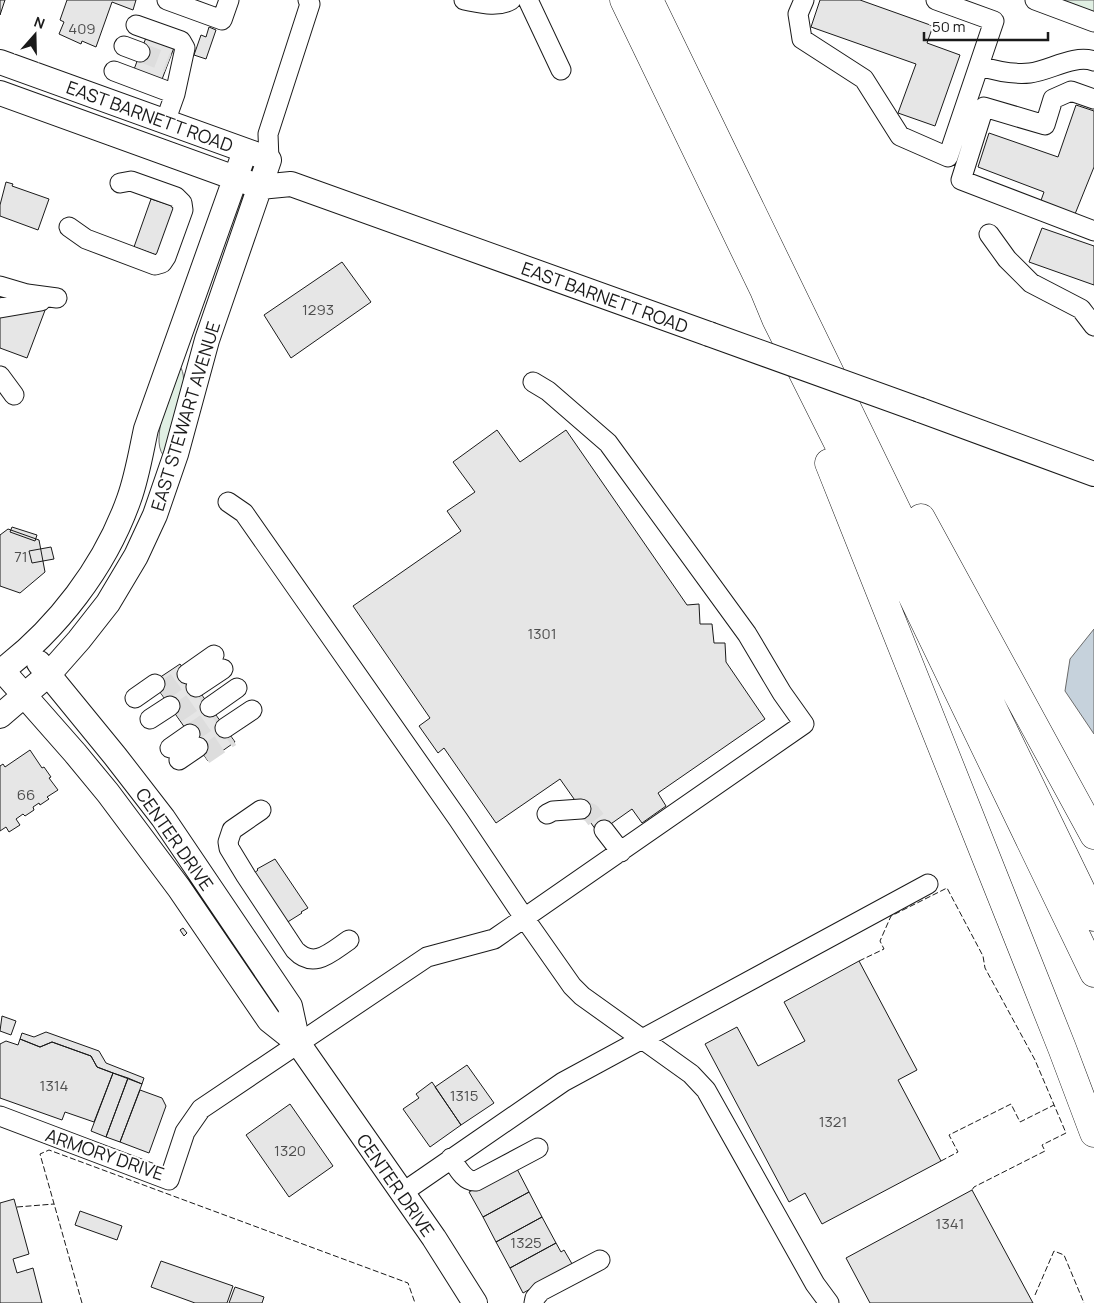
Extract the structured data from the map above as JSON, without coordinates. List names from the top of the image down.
{
  "streets": {
    "main road": ["EAST BARNETT ROAD", "EAST STEWART AVENUE", "CENTER DRIVE"],
    "street": ["ARMORY DRIVE"]
  },
  "crossings": [
    ["EAST BARNETT ROAD", "EAST STEWART AVENUE"],
    ["EAST STEWART AVENUE", "CENTER DRIVE"],
    ["CENTER DRIVE", "ARMORY DRIVE"]
  ],
  "house_numbers": [
    "409",
    "1293",
    "71",
    "1301",
    "66",
    "1314",
    "1315",
    "1321",
    "1320",
    "1341",
    "1325"
  ],
  "scale_bar": "50 m",
  "north": "top"
}
